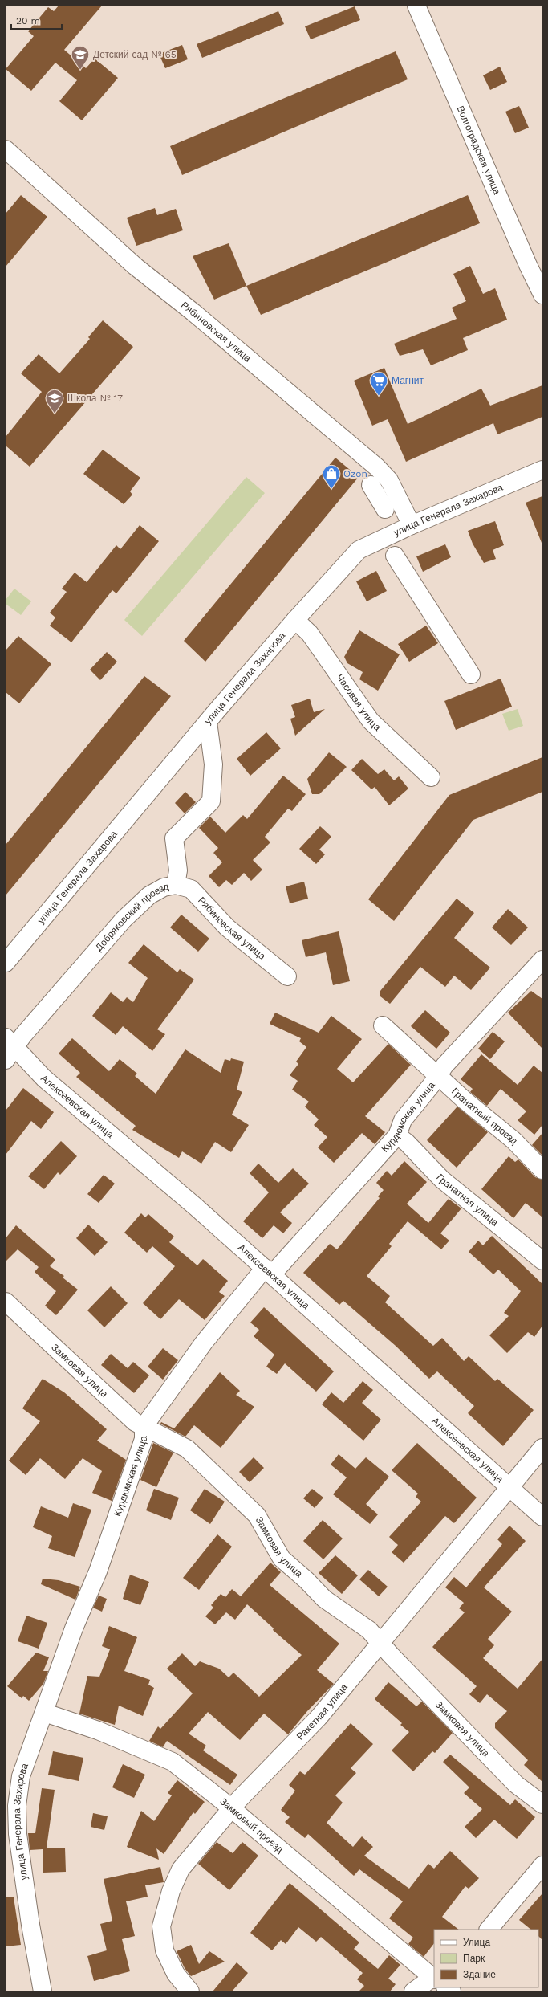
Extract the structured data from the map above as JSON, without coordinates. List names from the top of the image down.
{
  "streets": {
    "street": [
      "Волгоградская улица",
      "Рябиновская улица",
      "улица Генерала Захарова",
      "Часовая улица",
      "Добряковский проезд",
      "Алексеевская улица",
      "Курдюмская улица",
      "Гранатный проезд",
      "Гранатная улица",
      "Замковая улица",
      "Ракетная улица",
      "Замковый проезд"
    ]
  },
  "crossings": [
    ["Рябиновская улица", "улица Генерала Захарова"],
    ["Рябиновская улица", "Добряковский проезд"],
    ["улица Генерала Захарова", "Часовая улица"],
    ["улица Генерала Захарова", "Добряковский проезд"],
    ["улица Генерала Захарова", "Курдюмская улица"],
    ["улица Генерала Захарова", "Замковый проезд"],
    ["Добряковский проезд", "Алексеевская улица"],
    ["Алексеевская улица", "Курдюмская улица"],
    ["Алексеевская улица", "Ракетная улица"],
    ["Курдюмская улица", "Гранатный проезд"],
    ["Курдюмская улица", "Гранатная улица"],
    ["Курдюмская улица", "Замковая улица"],
    ["Курдюмская улица", "Замковый проезд"],
    ["Замковая улица", "Ракетная улица"],
    ["Ракетная улица", "Замковый проезд"]
  ],
  "places": {
    "school or university": ["Детский сад № 65", "Школа № 17"],
    "supermarket": ["Магнит"],
    "shop": ["Ozon"]
  },
  "legend": ["Улица", "Парк", "Здание"],
  "scale_bar": "20 m"
}
